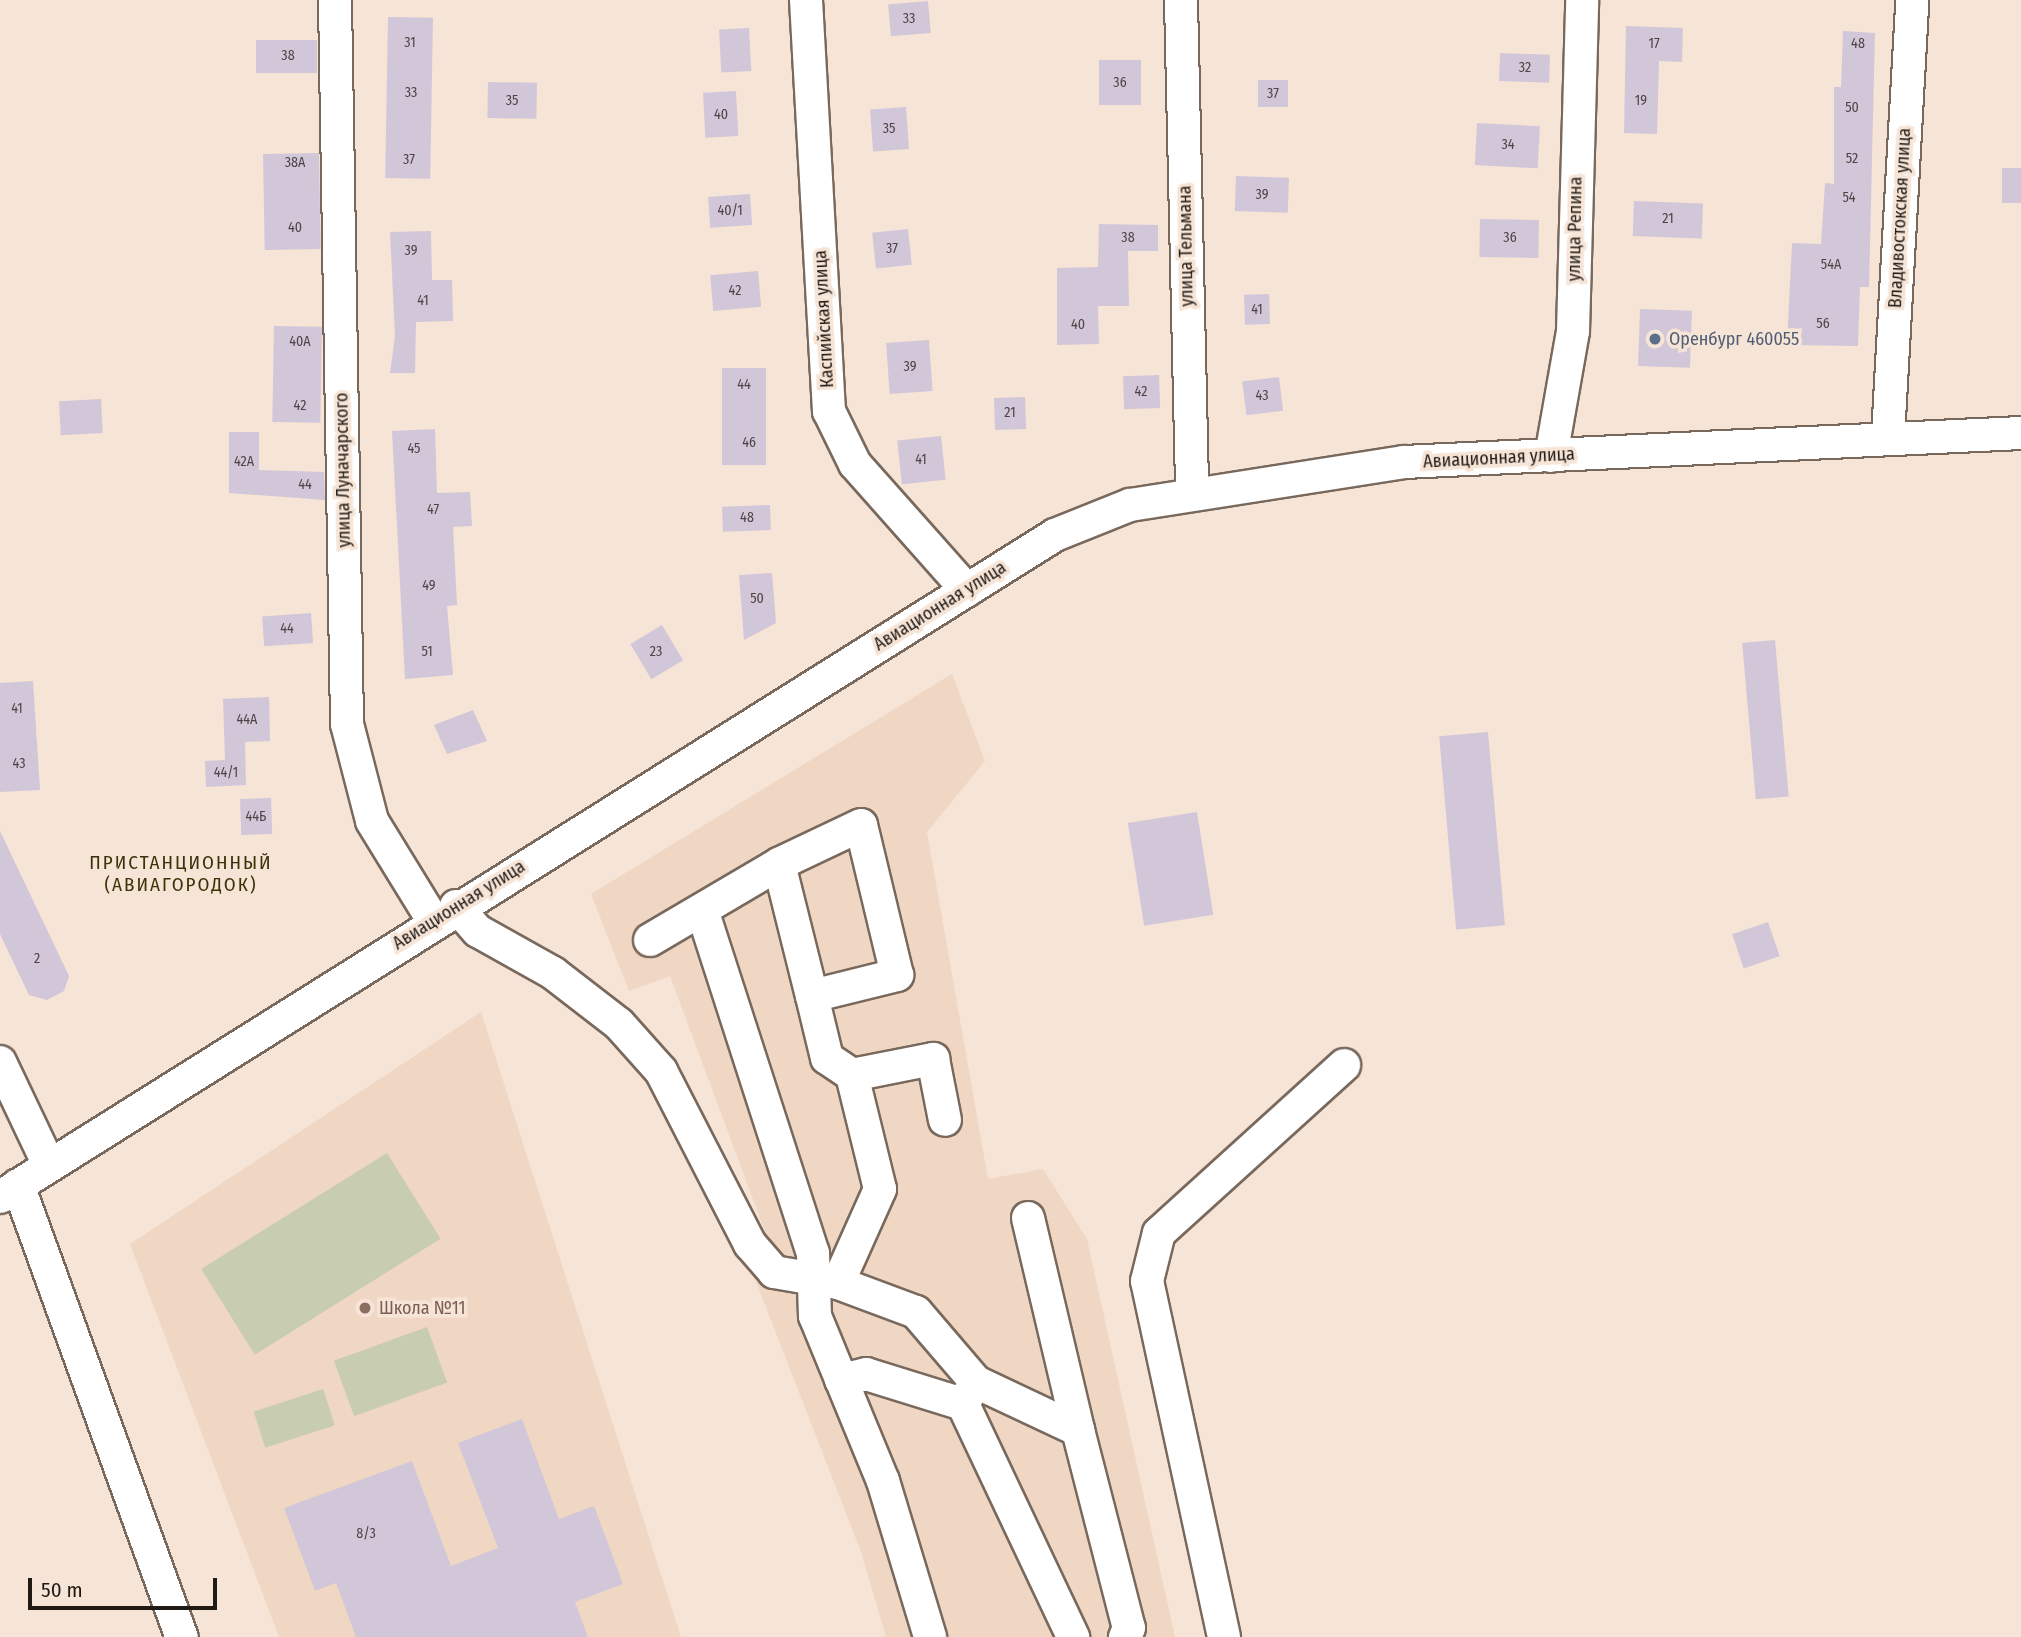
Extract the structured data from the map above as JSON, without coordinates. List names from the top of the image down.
{
  "streets": {
    "street": [
      "Владивостокская улица",
      "улица Репина",
      "улица Тельмана",
      "Каспийская улица",
      "Авиационная улица",
      "улица Луначарского"
    ]
  },
  "crossings": [
    ["Владивостокская улица", "Авиационная улица"],
    ["улица Репина", "Авиационная улица"],
    ["улица Тельмана", "Авиационная улица"],
    ["Каспийская улица", "Авиационная улица"],
    ["Авиационная улица", "улица Луначарского"]
  ],
  "districts": ["ПРИСТАНЦИОННЫЙ (АВИАГОРОДОК)"],
  "places": ["Оренбург 460055", "Школа №11"],
  "house_numbers": [
    "33",
    "31",
    "17",
    "48",
    "38",
    "32",
    "36",
    "33",
    "37",
    "35",
    "19",
    "50",
    "40",
    "35",
    "34",
    "52",
    "37",
    "38А",
    "39",
    "54",
    "40/1",
    "21",
    "40",
    "38",
    "36",
    "37",
    "39",
    "54А",
    "42",
    "41",
    "41",
    "56",
    "40",
    "40А",
    "39",
    "44",
    "42",
    "43",
    "42",
    "21",
    "46",
    "45",
    "41",
    "42А",
    "44",
    "47",
    "48",
    "49",
    "50",
    "44",
    "51",
    "23",
    "41",
    "44А",
    "43",
    "44/1",
    "44Б",
    "2",
    "8/3"
  ],
  "scale_bar": "50 m"
}
